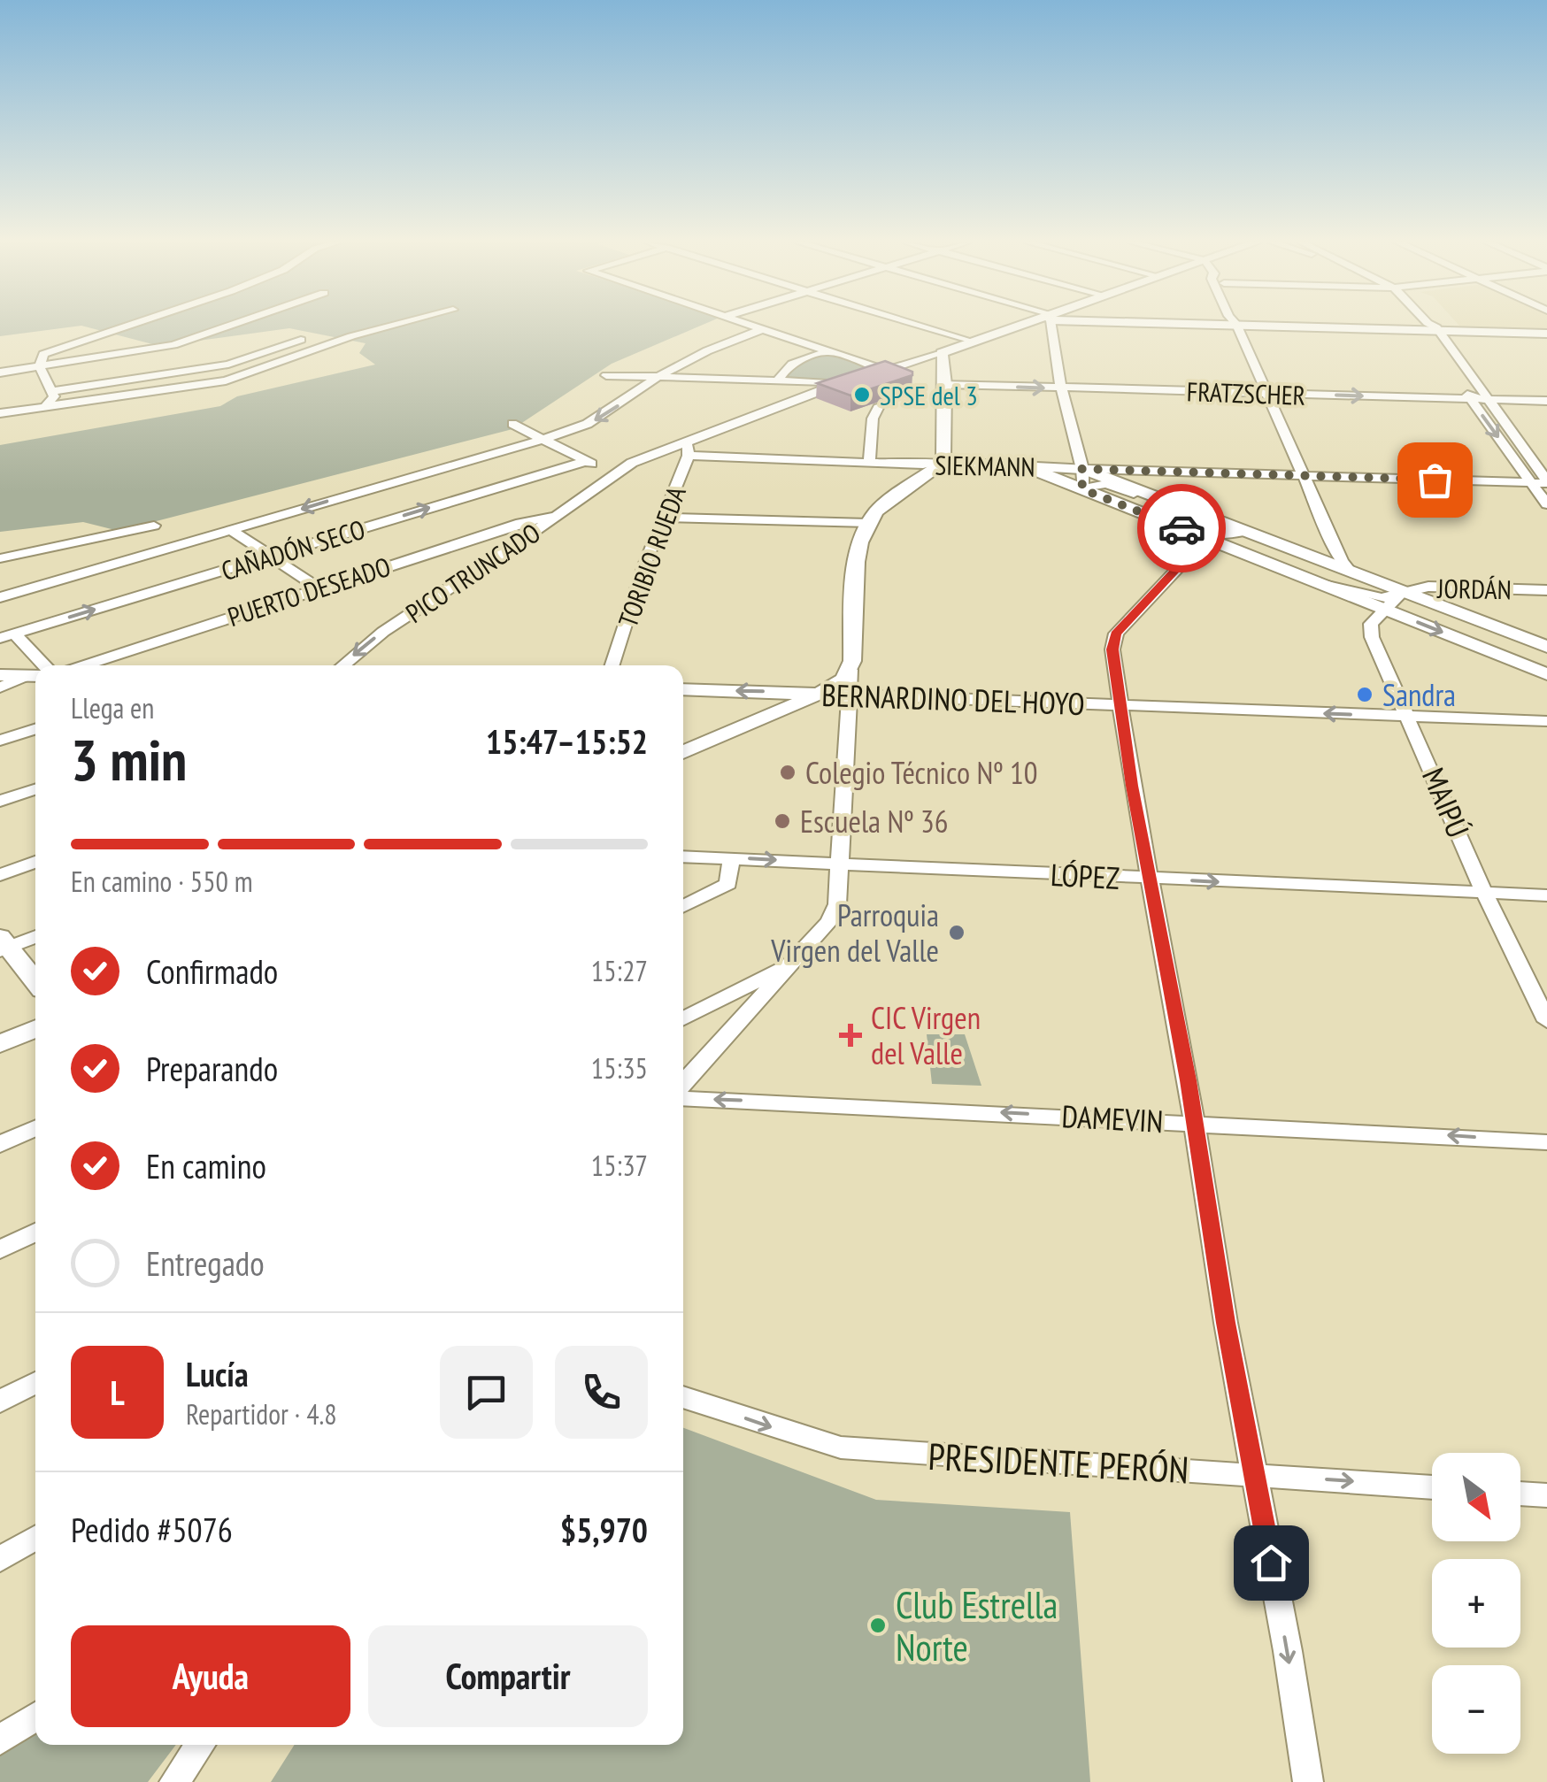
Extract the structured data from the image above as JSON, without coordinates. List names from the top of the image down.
{
  "streets": {
    "street": [
      "FRATZSCHER",
      "SIEKMANN",
      "CAÑADÓN SECO",
      "TORIBIO RUEDA",
      "PICO TRUNCADO",
      "JORDÁN",
      "PUERTO DESEADO",
      "BERNARDINO DEL HOYO",
      "MAIPÚ",
      "LÓPEZ",
      "DAMEVIN",
      "PRESIDENTE PERÓN"
    ]
  },
  "crossings": [
    ["SIEKMANN", "TORIBIO RUEDA"],
    ["SIEKMANN", "PICO TRUNCADO"],
    ["TORIBIO RUEDA", "PICO TRUNCADO"],
    ["PICO TRUNCADO", "PUERTO DESEADO"],
    ["BERNARDINO DEL HOYO", "MAIPÚ"],
    ["MAIPÚ", "LÓPEZ"]
  ],
  "one_way": ["LÓPEZ", "DAMEVIN", "PRESIDENTE PERÓN"],
  "places": {
    "other": [
      "SPSE del 3",
      "Sandra",
      "Colegio Técnico Nº 10",
      "Escuela Nº 36",
      "Parroquia Virgen del Valle",
      "Club Estrella Norte"
    ],
    "health": ["CIC Virgen del Valle"]
  },
  "north": "bottom right",
  "page": {
    "heading": ["3 min", "Llega en", "15:47–15:52"],
    "panel": [
      "Lucía",
      "Repartidor · 4.8",
      "Pedido #5076",
      "$5,970"
    ],
    "bar": "En camino · 550 m",
    "list": [
      ["Confirmado", "15:27"],
      ["Preparando", "15:35"],
      ["En camino", "15:37"],
      "Entregado"
    ],
    "round": "L",
    "map_buttons": ["+", "−"],
    "buttons": ["Ayuda", "Compartir"]
  }
}
